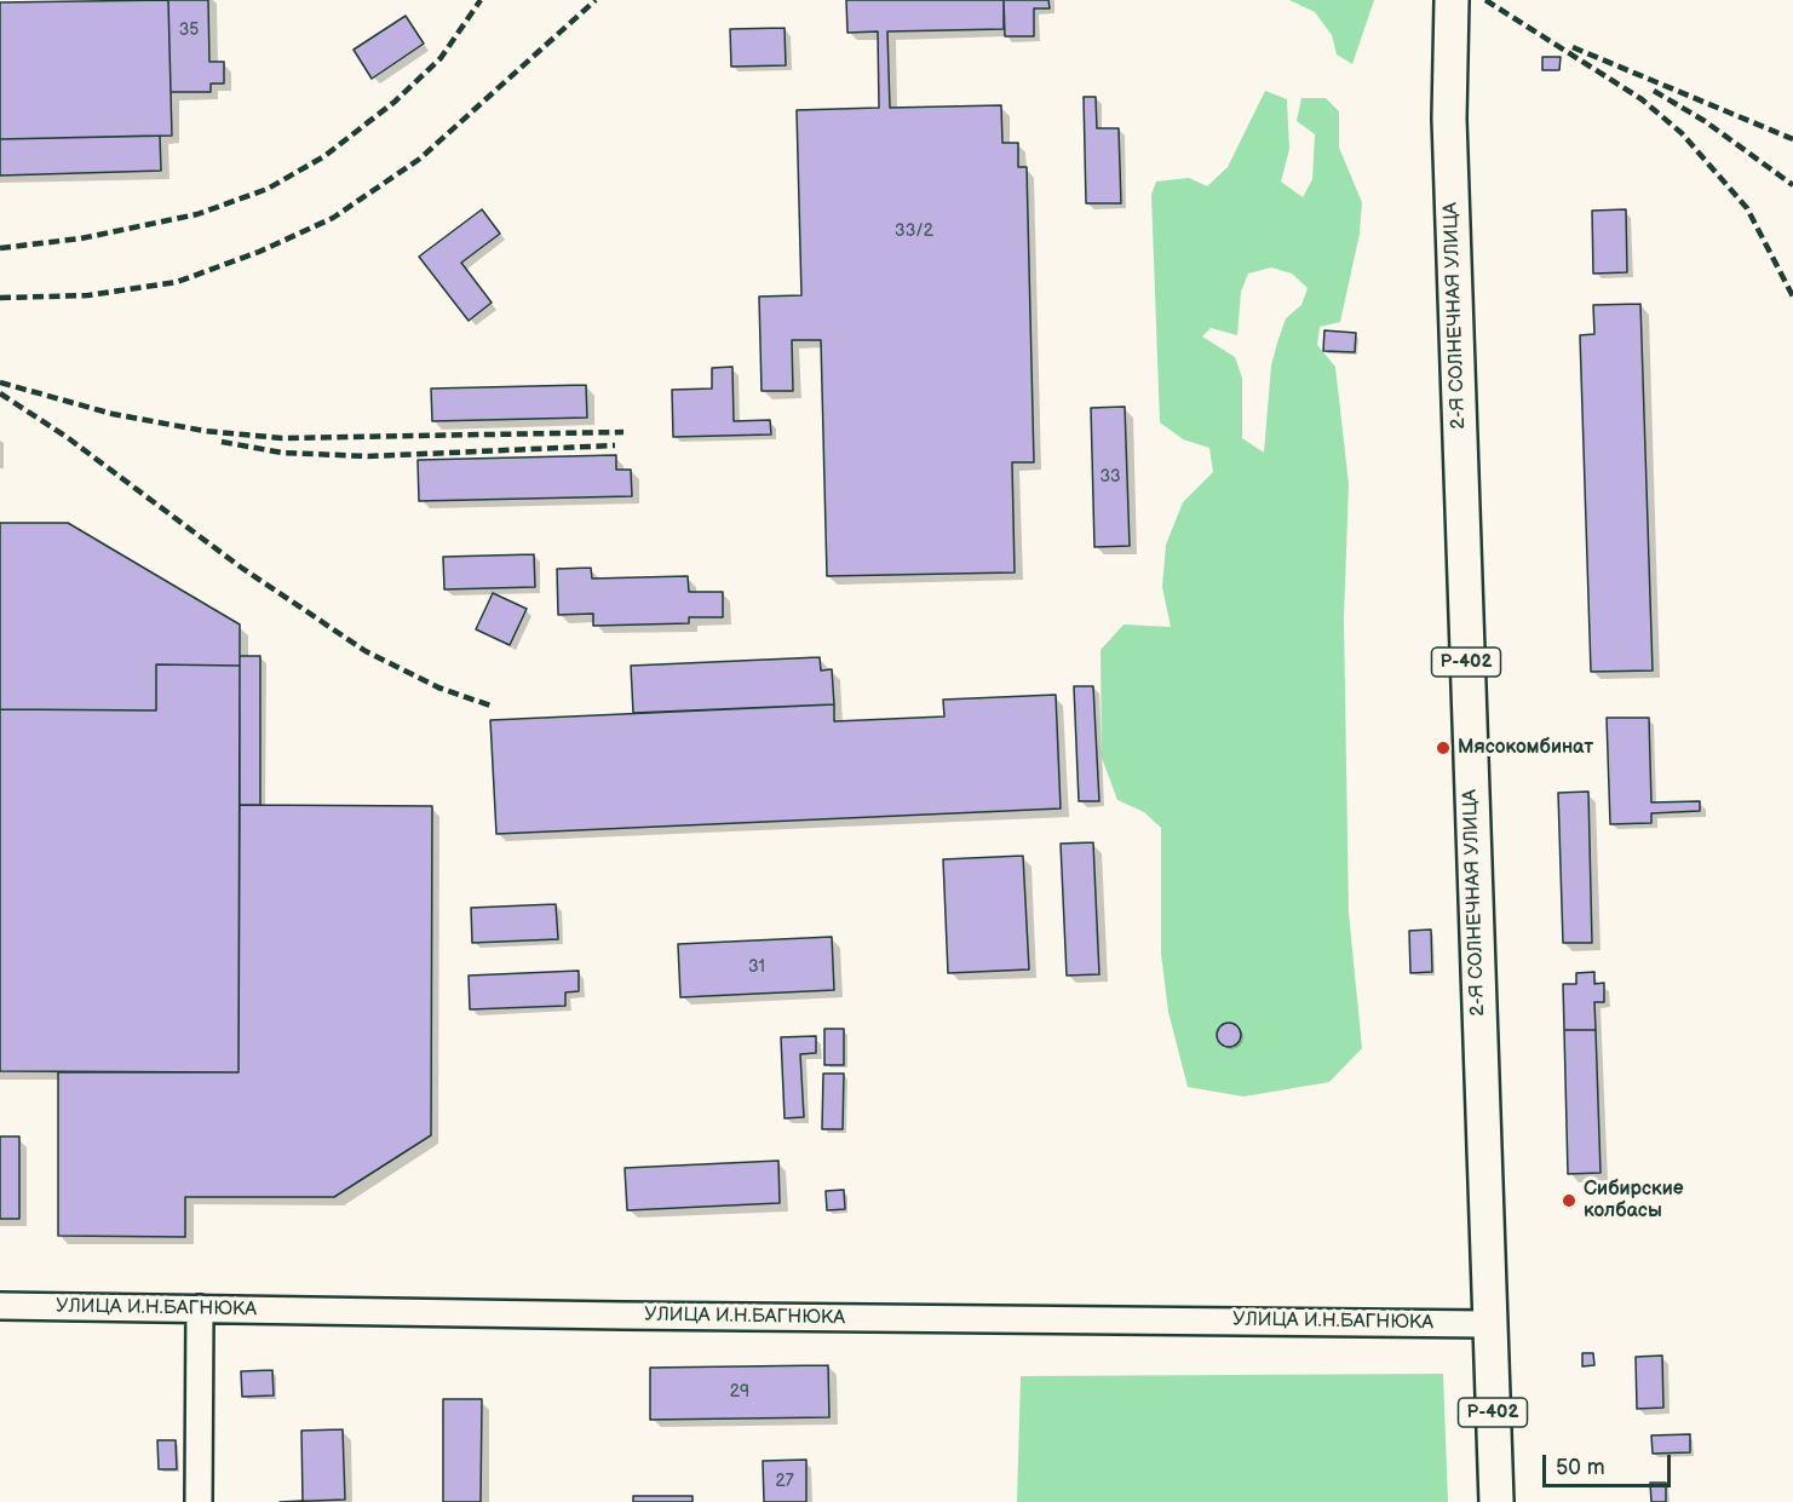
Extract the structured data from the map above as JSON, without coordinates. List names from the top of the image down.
{
  "streets": {
    "main road": ["2-Я СОЛНЕЧНАЯ УЛИЦА", "Р-402"],
    "street": ["УЛИЦА И.Н.БАГНЮКА"]
  },
  "crossings": [
    ["2-Я СОЛНЕЧНАЯ УЛИЦА", "УЛИЦА И.Н.БАГНЮКА"]
  ],
  "places": ["Мясокомбинат", "Сибирские колбасы"],
  "house_numbers": [
    "35",
    "33/2",
    "33",
    "31",
    "29",
    "27"
  ],
  "scale_bar": "50 m"
}
